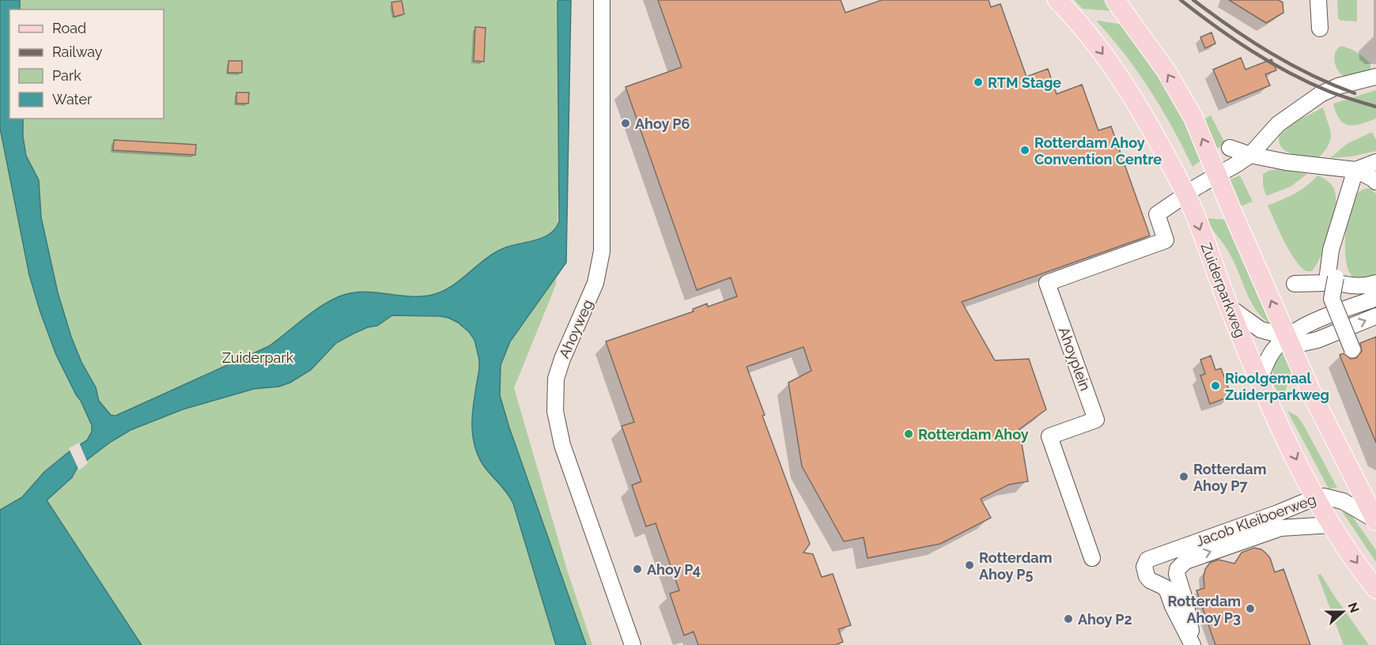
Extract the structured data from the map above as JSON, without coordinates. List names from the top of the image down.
{
  "streets": {
    "main road": ["Zuiderparkweg"],
    "street": ["Ahoyweg", "Ahoyplein", "Jacob Kleiboerweg"]
  },
  "crossings": [
    ["Zuiderparkweg", "Ahoyplein"],
    ["Zuiderparkweg", "Jacob Kleiboerweg"]
  ],
  "parks": ["Zuiderpark"],
  "places": [
    "RTM Stage",
    "Ahoy P6",
    "Rotterdam Ahoy Convention Centre",
    "Rioolgemaal Zuiderparkweg",
    "Rotterdam Ahoy",
    "Rotterdam Ahoy P7",
    "Rotterdam Ahoy P5",
    "Ahoy P4",
    "Rotterdam Ahoy P3",
    "Ahoy P2"
  ],
  "legend": [
    "Road",
    "Railway",
    "Park",
    "Water"
  ],
  "north": "right"
}
